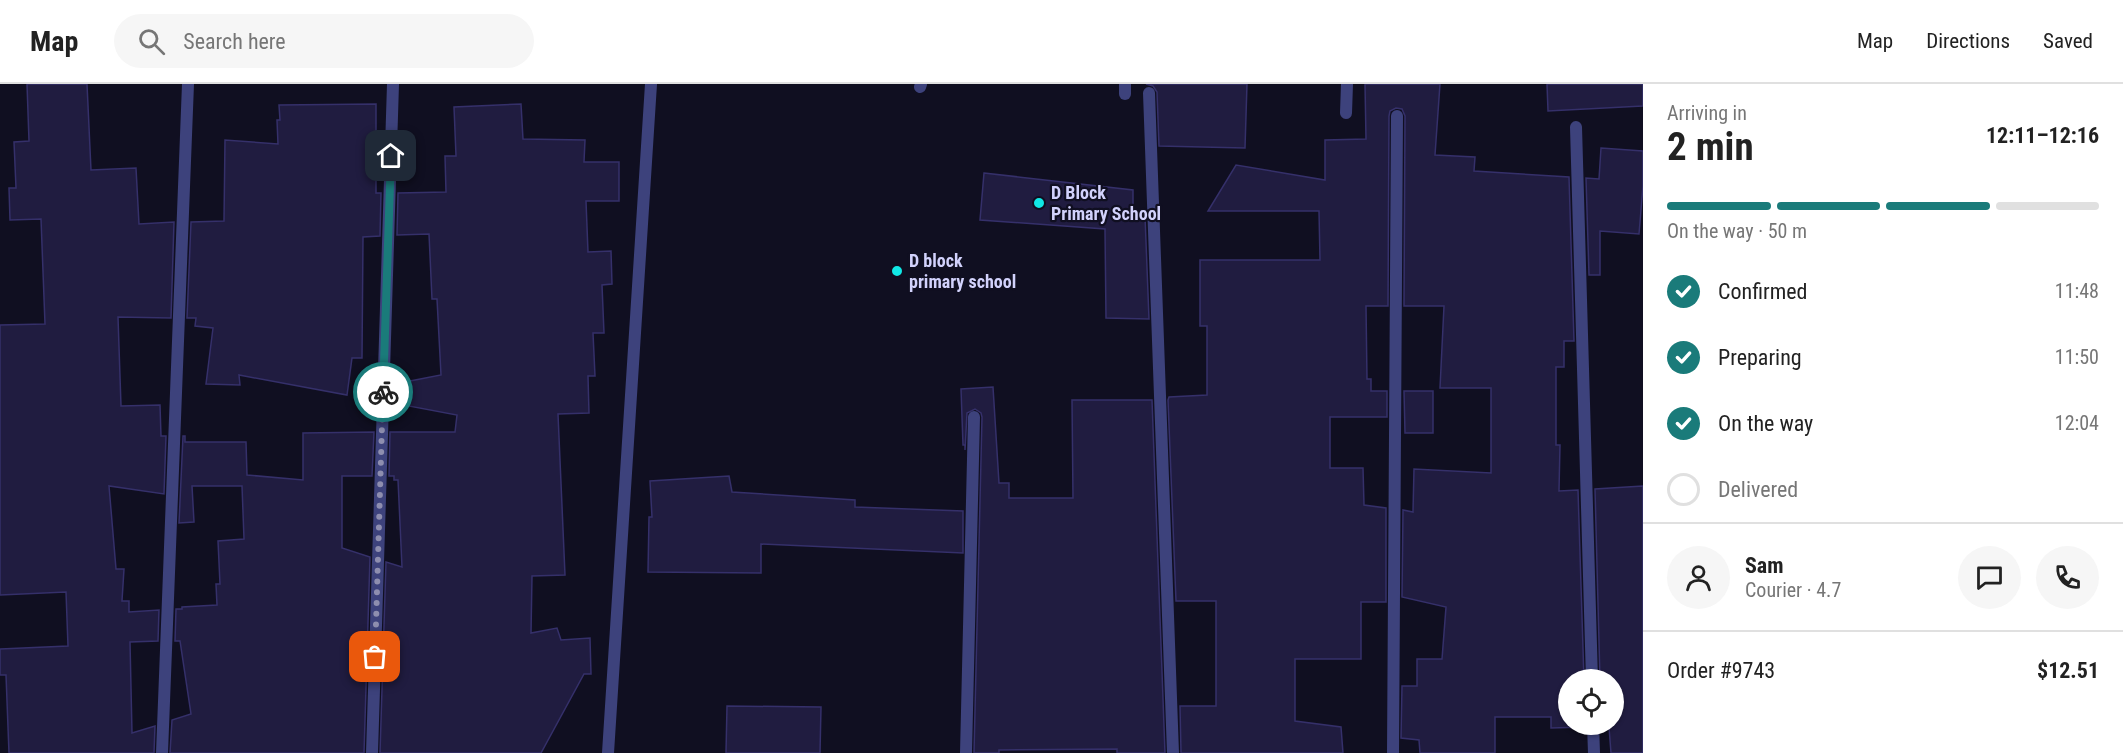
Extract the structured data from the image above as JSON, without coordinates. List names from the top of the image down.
{
  "places": ["D Block Primary School", "D block primary school"],
  "page": {
    "header": "Map",
    "search": "Search here",
    "nav": ["Map", "Directions", "Saved"],
    "heading": ["2 min", "Arriving in", "12:11–12:16"],
    "panel": [
      "Sam",
      "Courier · 4.7",
      "Order #9743",
      "$12.51"
    ],
    "bar": "On the way · 50 m",
    "list": [
      ["Confirmed", "11:48"],
      ["Preparing", "11:50"],
      ["On the way", "12:04"],
      "Delivered"
    ]
  }
}
